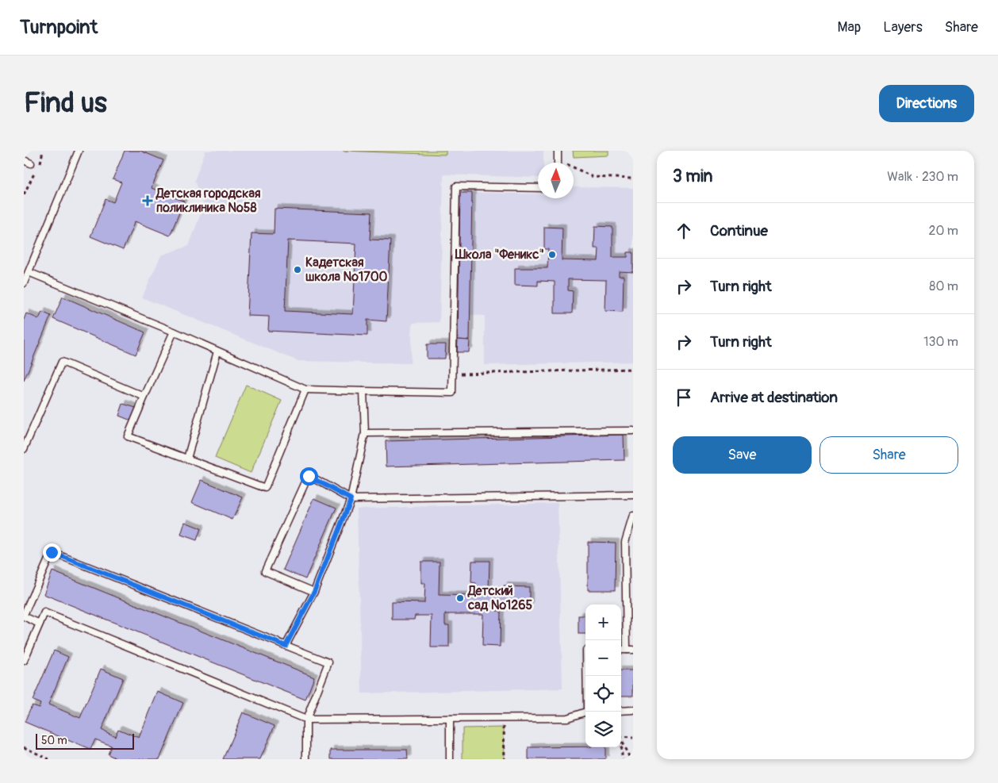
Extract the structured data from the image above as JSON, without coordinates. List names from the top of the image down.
{
  "places": {
    "health": ["Детская городская поликлиника №58"],
    "other": ["Школа \"Феникс\"", "Кадетская школа №1700", "Детский сад №1265"]
  },
  "scale_bar": "50 m",
  "north": "top",
  "page": {
    "header": "Turnpoint",
    "nav": ["Map", "Layers", "Share"],
    "buttons": [
      "Directions",
      ["Save", "Share"]
    ],
    "title": "Find us",
    "heading": ["3 min", "Walk · 230 m"],
    "list": [
      ["Continue", "20 m"],
      ["Turn right", "80 m"],
      ["Turn right", "130 m"],
      "Arrive at destination"
    ],
    "map_buttons": ["+", "−"],
    "scale": "50 m"
  }
}
